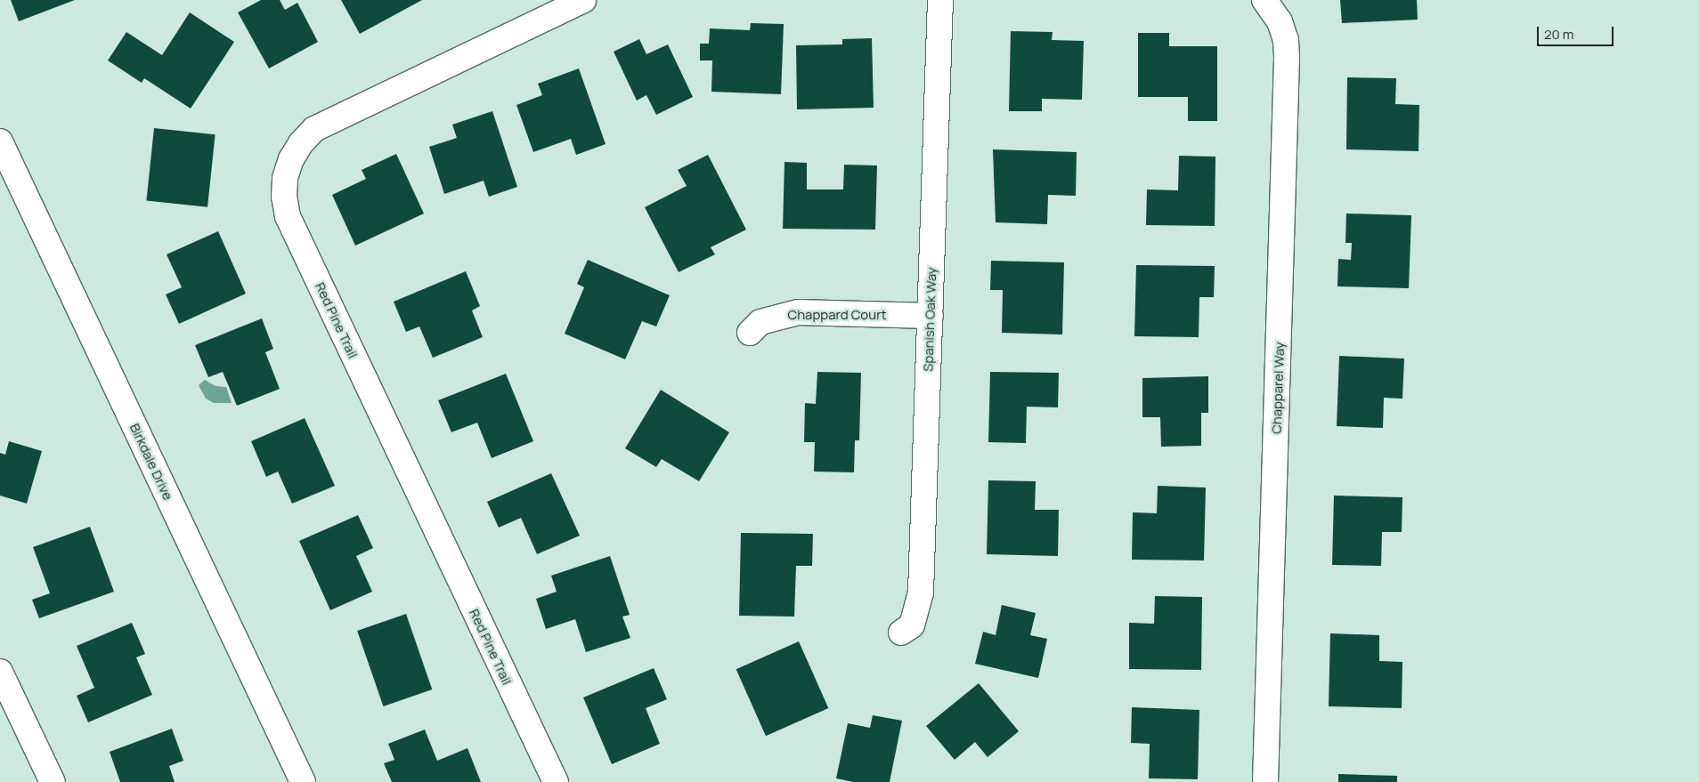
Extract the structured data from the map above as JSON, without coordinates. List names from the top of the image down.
{
  "streets": {
    "street": [
      "Chappard Court",
      "Spanish Oak Way",
      "Red Pine Trail",
      "Chapparel Way",
      "Birkdale Drive"
    ]
  },
  "crossings": [
    ["Chappard Court", "Spanish Oak Way"]
  ],
  "scale_bar": "20 m"
}
